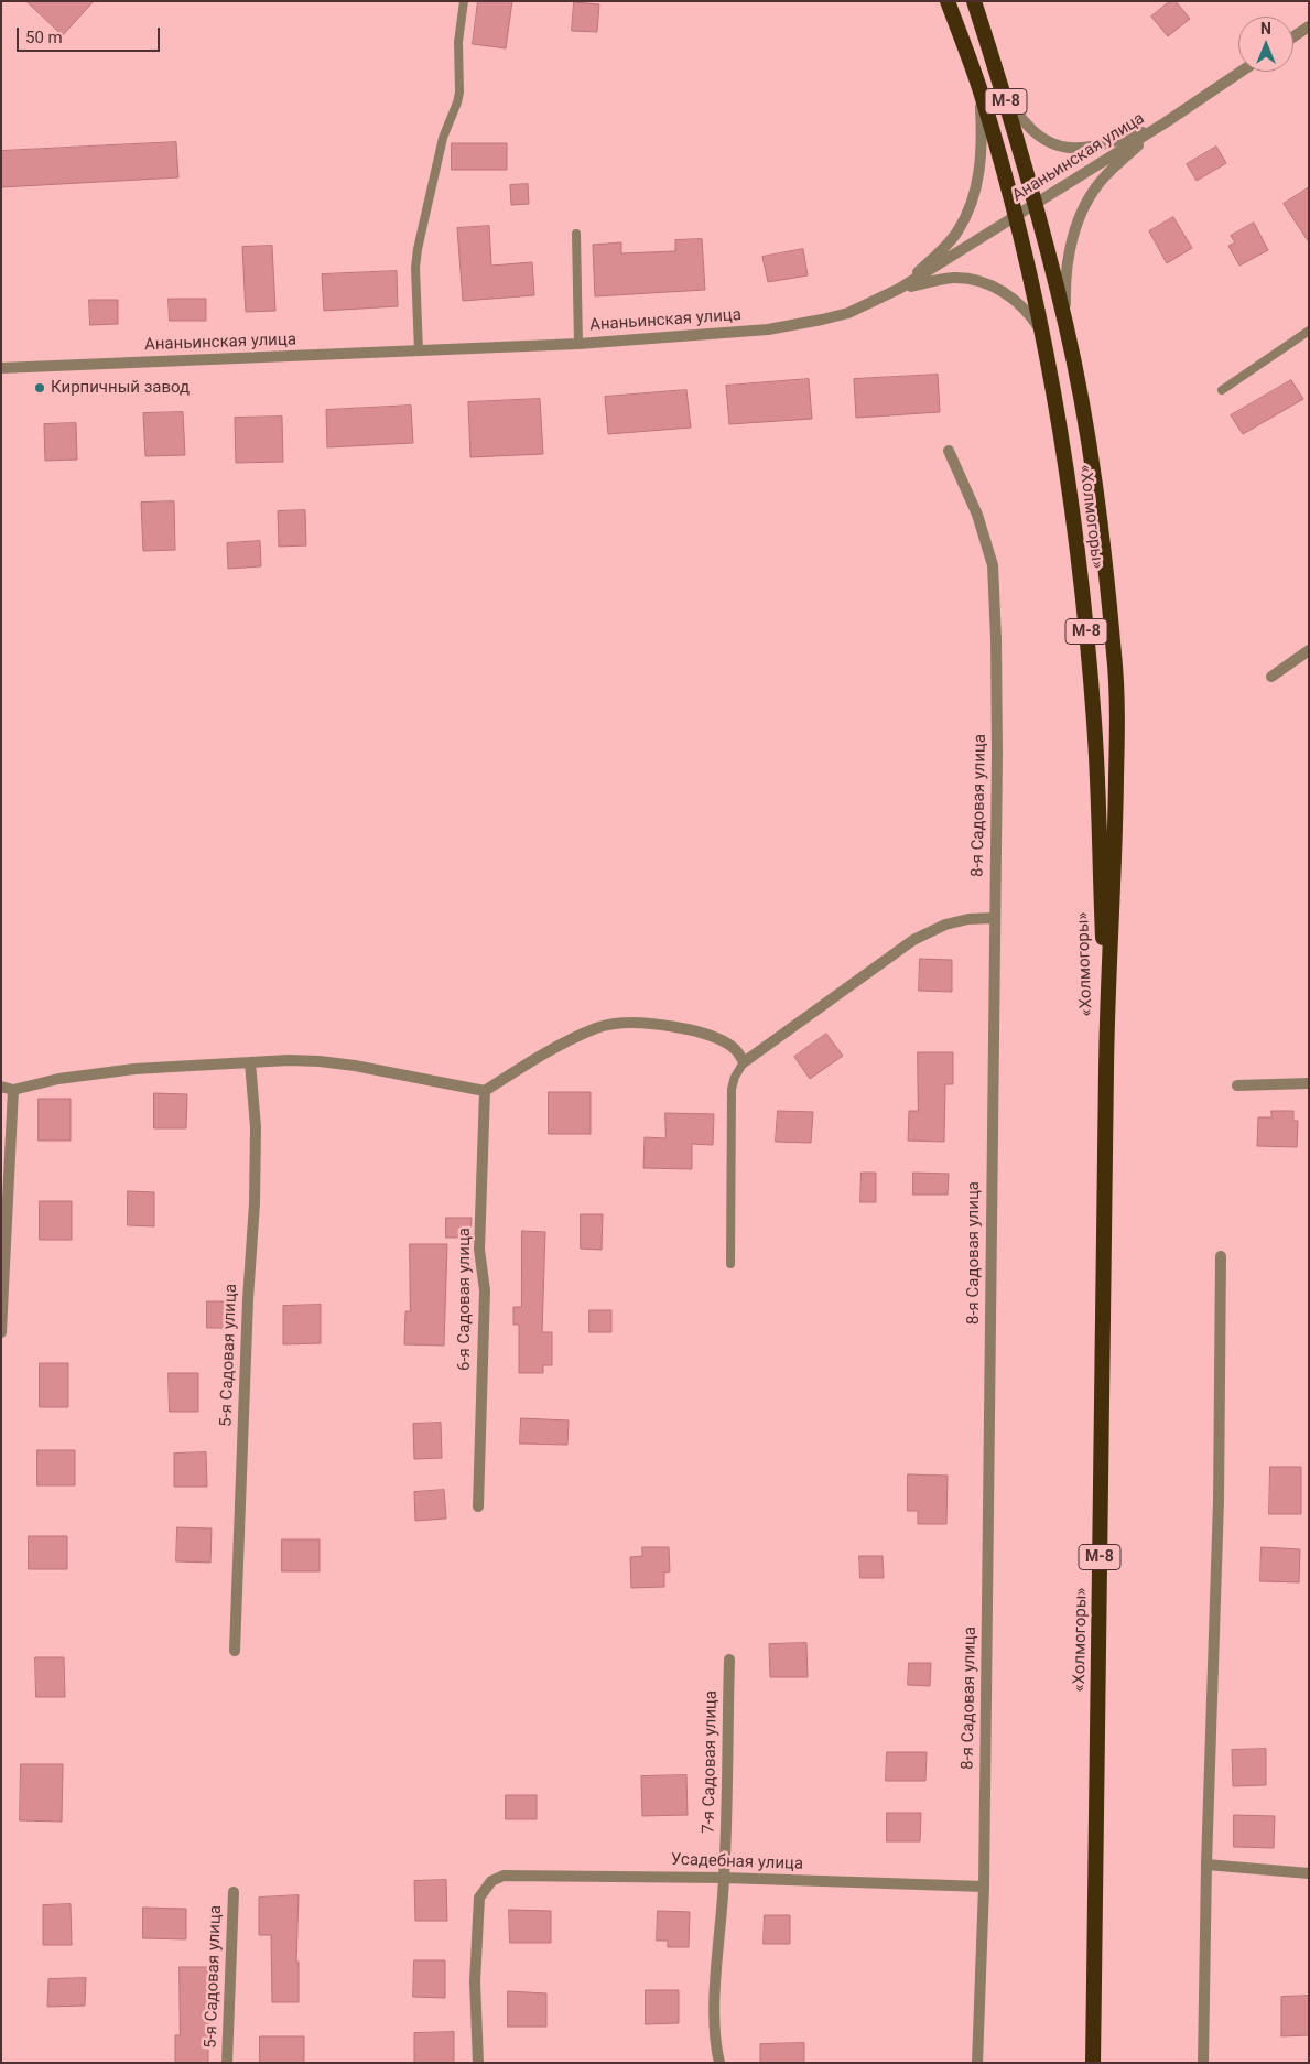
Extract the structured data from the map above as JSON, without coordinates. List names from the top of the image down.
{
  "streets": {
    "highway": ["М-8", "«Холмогоры»"],
    "street": [
      "Ананьинская улица",
      "8-я Садовая улица",
      "6-я Садовая улица",
      "5-я Садовая улица",
      "7-я Садовая улица",
      "Усадебная улица"
    ]
  },
  "crossings": [
    ["Ананьинская улица", "«Холмогоры»"],
    ["8-я Садовая улица", "Усадебная улица"],
    ["7-я Садовая улица", "Усадебная улица"]
  ],
  "places": ["Кирпичный завод"],
  "scale_bar": "50 m",
  "north": "top"
}
